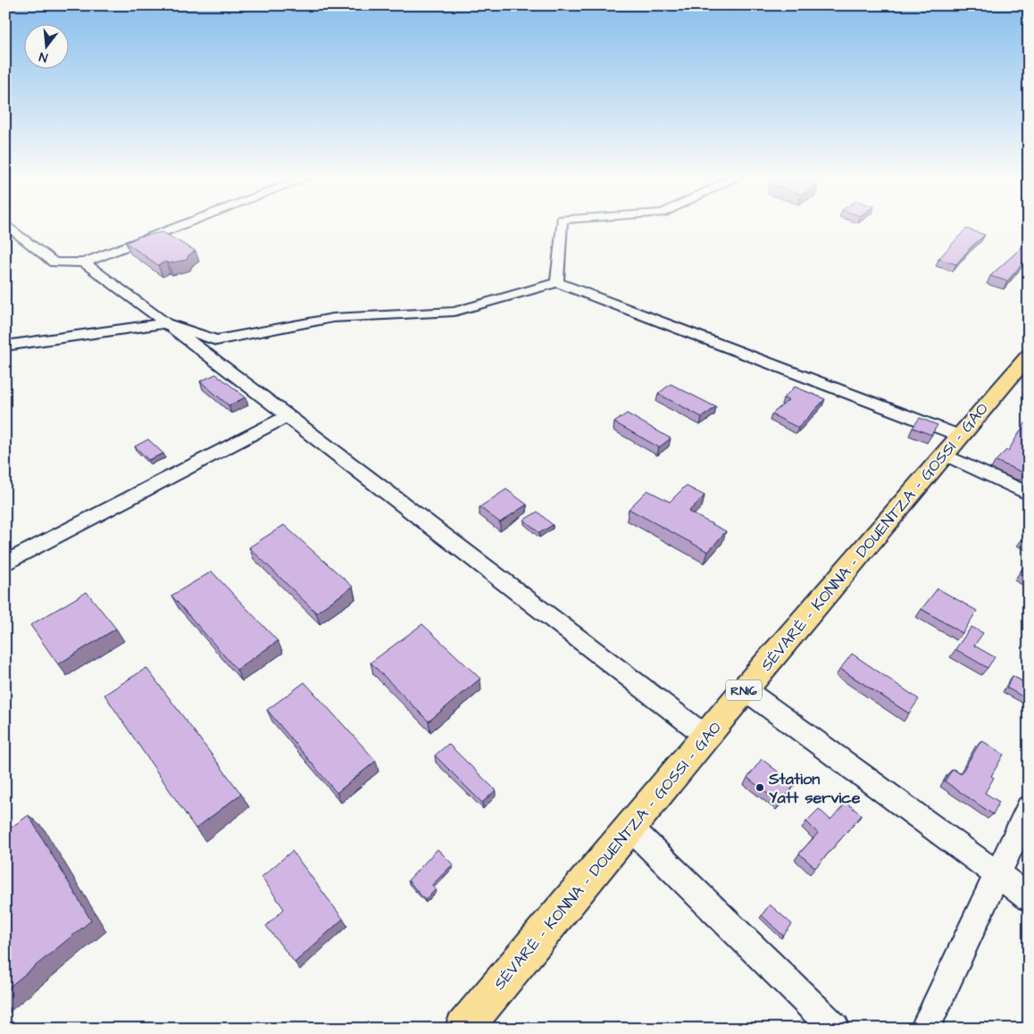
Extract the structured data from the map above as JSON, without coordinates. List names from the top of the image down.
{
  "streets": {
    "main road": ["SÉVARÉ - KONNA - DOUENTZA - GOSSI - GAO", "RN16"]
  },
  "places": ["Station Yatt service"],
  "north": "bottom"
}
